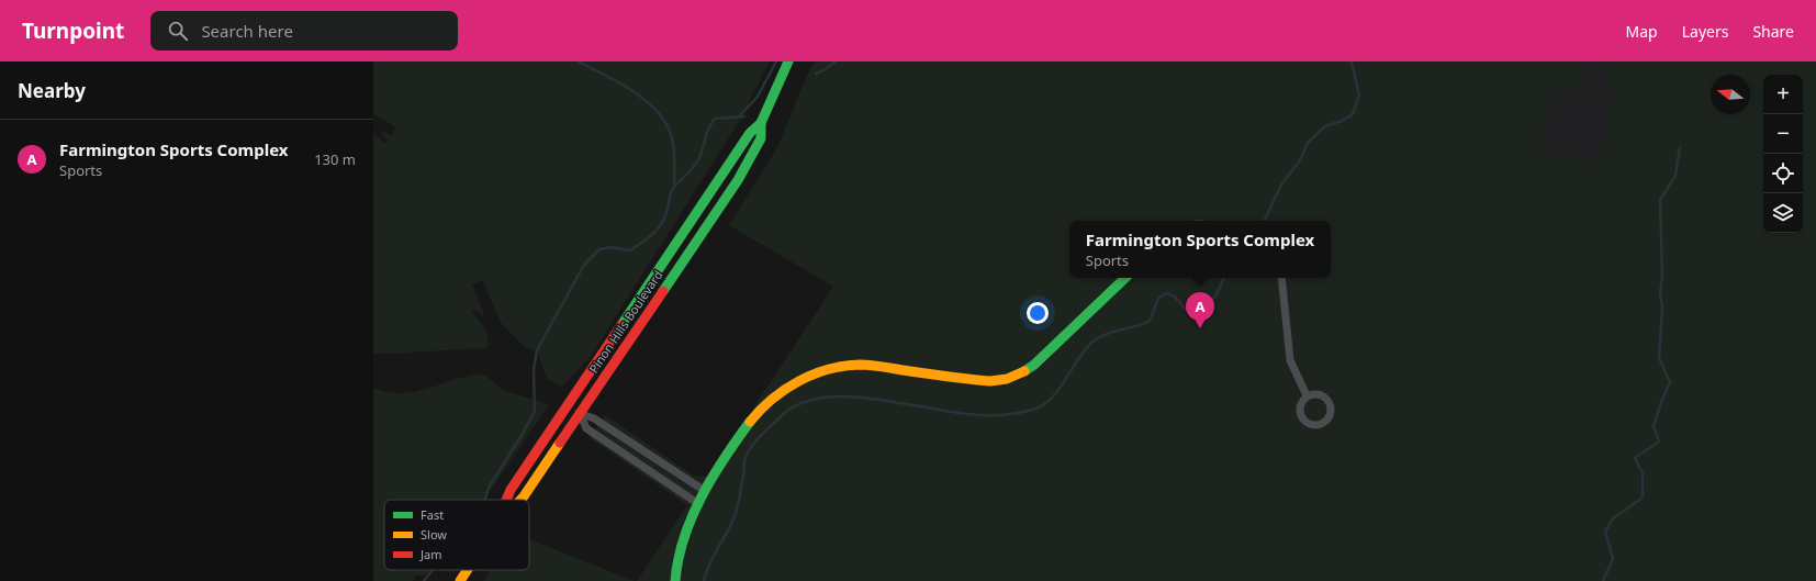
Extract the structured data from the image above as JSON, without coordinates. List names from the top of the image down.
{
  "streets": {
    "main road": ["Pinon Hills Boulevard"]
  },
  "legend": ["Fast", "Slow", "Jam"],
  "north": "left",
  "page": {
    "header": "Turnpoint",
    "search": "Search here",
    "nav": ["Map", "Layers", "Share"],
    "heading": "Nearby",
    "map_buttons": ["+", "−"],
    "list": [
      {
        "mark": "A",
        "name": "Farmington Sports Complex",
        "note": "Sports",
        "value": "130 m"
      }
    ],
    "popup": ["Farmington Sports Complex", "Sports"],
    "pins": "A"
  }
}
